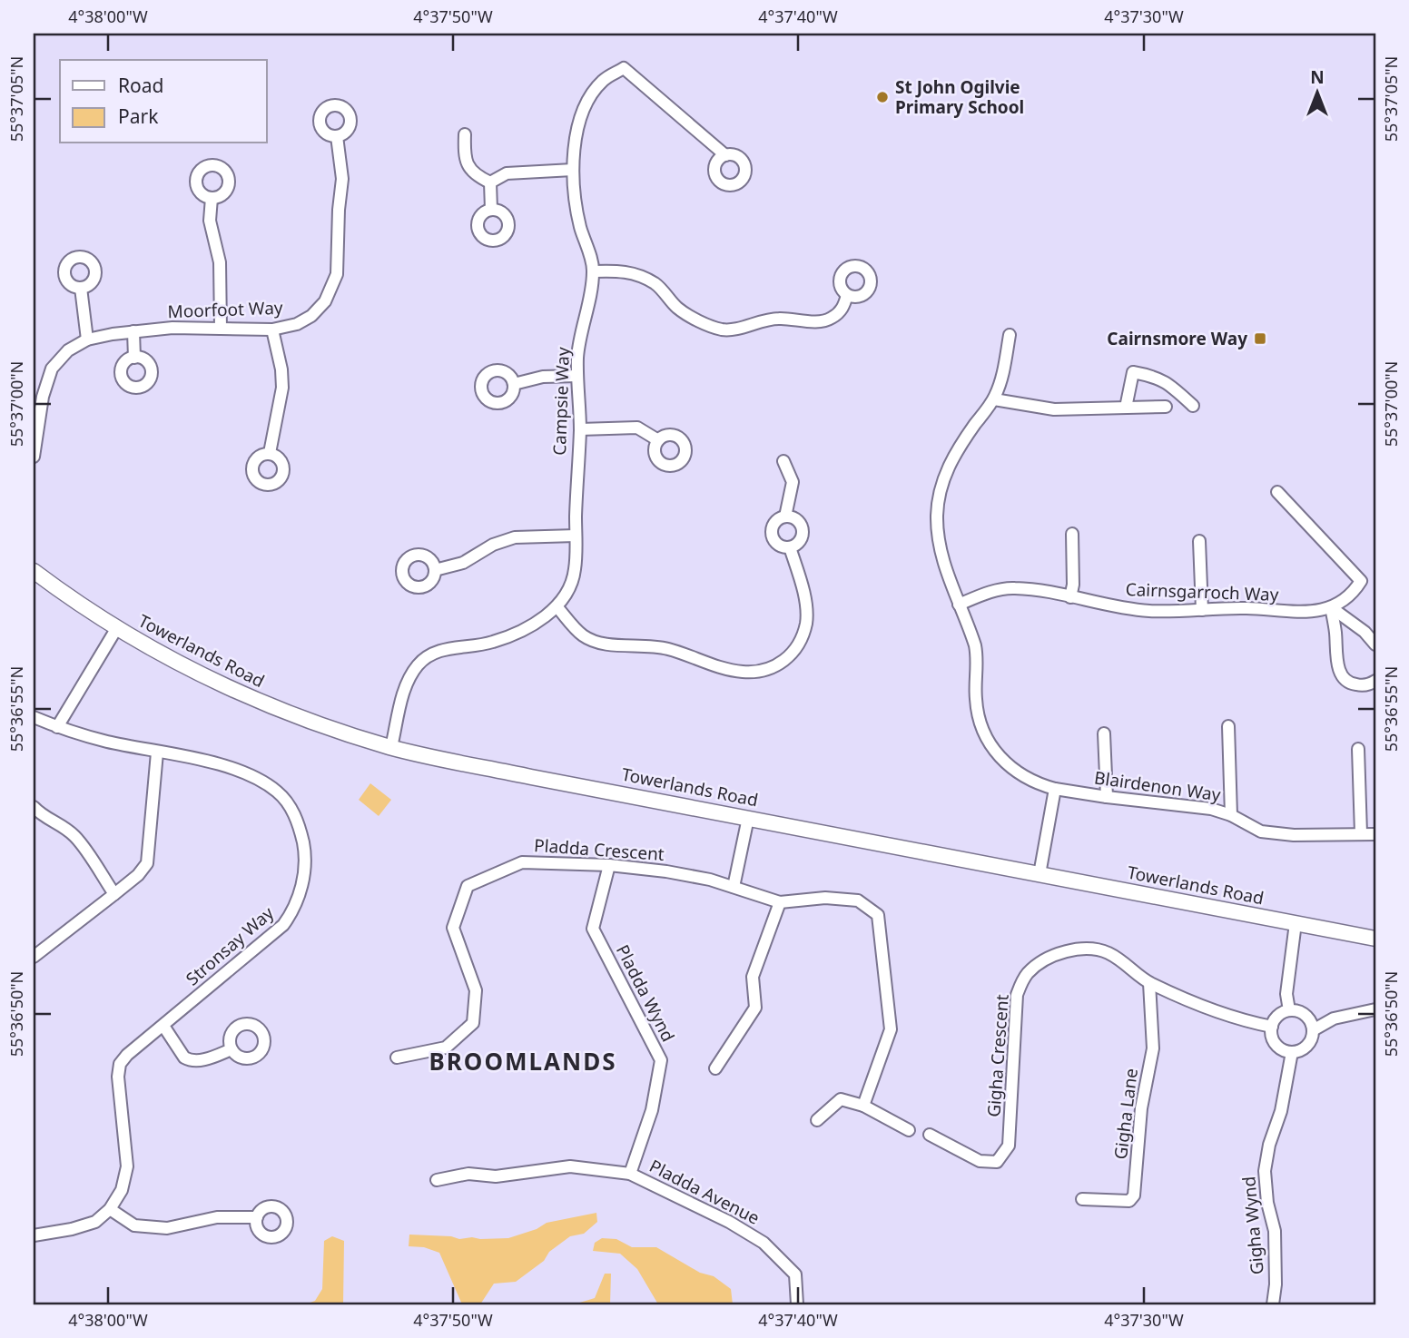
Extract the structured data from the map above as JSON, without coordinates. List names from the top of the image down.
{
  "streets": {
    "street": [
      "Moorfoot Way",
      "Campsie Way",
      "Cairnsgarroch Way",
      "Towerlands Road",
      "Blairdenon Way",
      "Pladda Crescent",
      "Stronsay Way",
      "Pladda Wynd",
      "Gigha Crescent",
      "Gigha Lane",
      "Pladda Avenue",
      "Gigha Wynd"
    ]
  },
  "crossings": [
    ["Campsie Way", "Towerlands Road"],
    ["Pladda Crescent", "Pladda Wynd"],
    ["Pladda Wynd", "Pladda Avenue"],
    ["Gigha Crescent", "Gigha Lane"],
    ["Gigha Crescent", "Gigha Wynd"]
  ],
  "districts": ["BROOMLANDS"],
  "places": {
    "other": ["St John Ogilvie Primary School"],
    "transit": ["Cairnsmore Way"]
  },
  "legend": ["Road", "Park"],
  "north": "top",
  "coordinates": [
    "4°38'00\"W",
    "4°37'50\"W",
    "4°37'40\"W",
    "4°37'30\"W",
    "55°37'05\"N",
    "55°37'00\"N",
    "55°36'55\"N",
    "55°36'50\"N"
  ]
}
